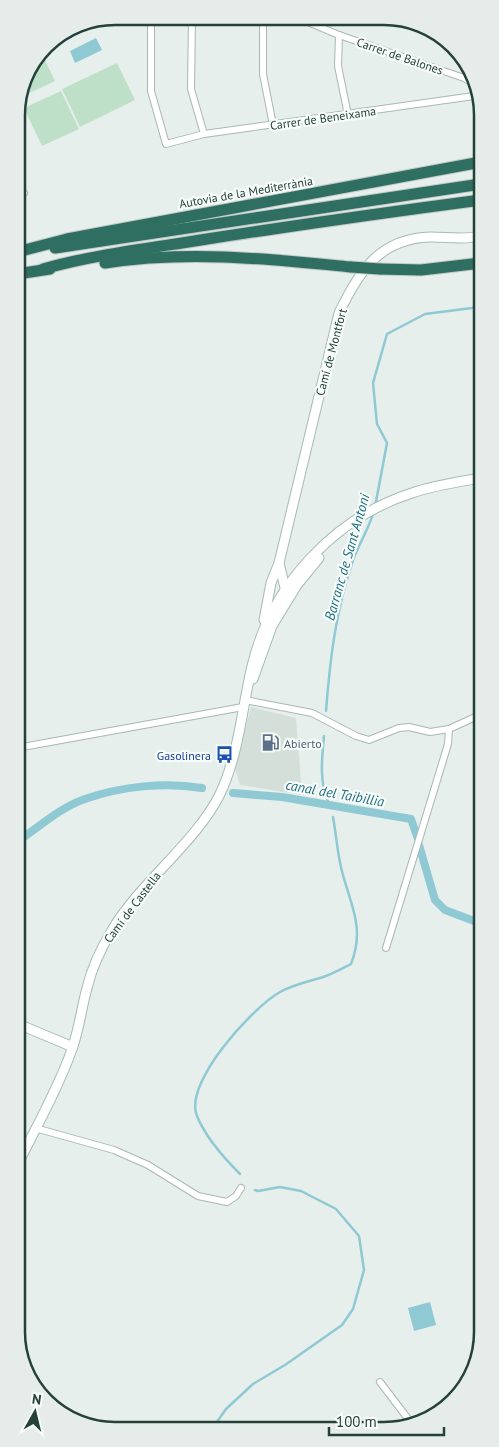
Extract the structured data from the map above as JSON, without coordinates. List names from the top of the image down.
{
  "streets": {
    "highway": ["Autovia de la Mediterrània"],
    "main road": ["Camí de Montfort", "Camí de Castella"],
    "street": ["Carrer de Balones", "Carrer de Beneixama"]
  },
  "crossings": [
    ["Camí de Montfort", "Camí de Castella"]
  ],
  "water": ["Barranc de Sant Antoni", "canal del Taibillia"],
  "places": {
    "fuel station": ["Abierto"],
    "bus stop": ["Gasolinera"]
  },
  "scale_bar": "100 m",
  "north": "top"
}
